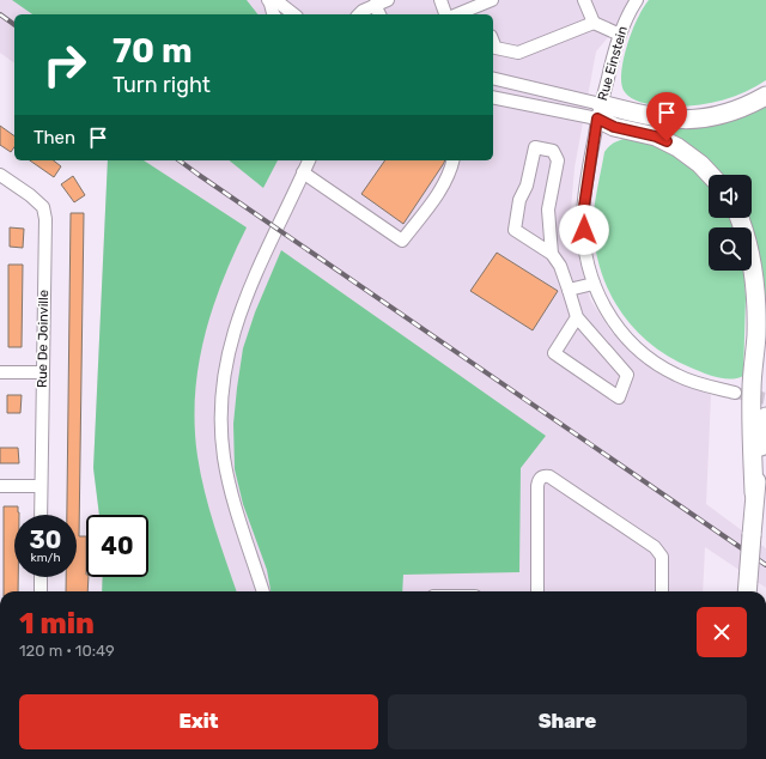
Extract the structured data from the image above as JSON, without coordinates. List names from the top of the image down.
{
  "streets": {
    "street": ["Rue Einstein", "Rue De Joinville"]
  },
  "page": {
    "turn": ["70 m", "Turn right"],
    "then": "Then",
    "speed": "30 km/h",
    "limit": "40",
    "heading": ["1 min", "120 m · 10:49"],
    "buttons": ["Exit", "Share"]
  }
}
